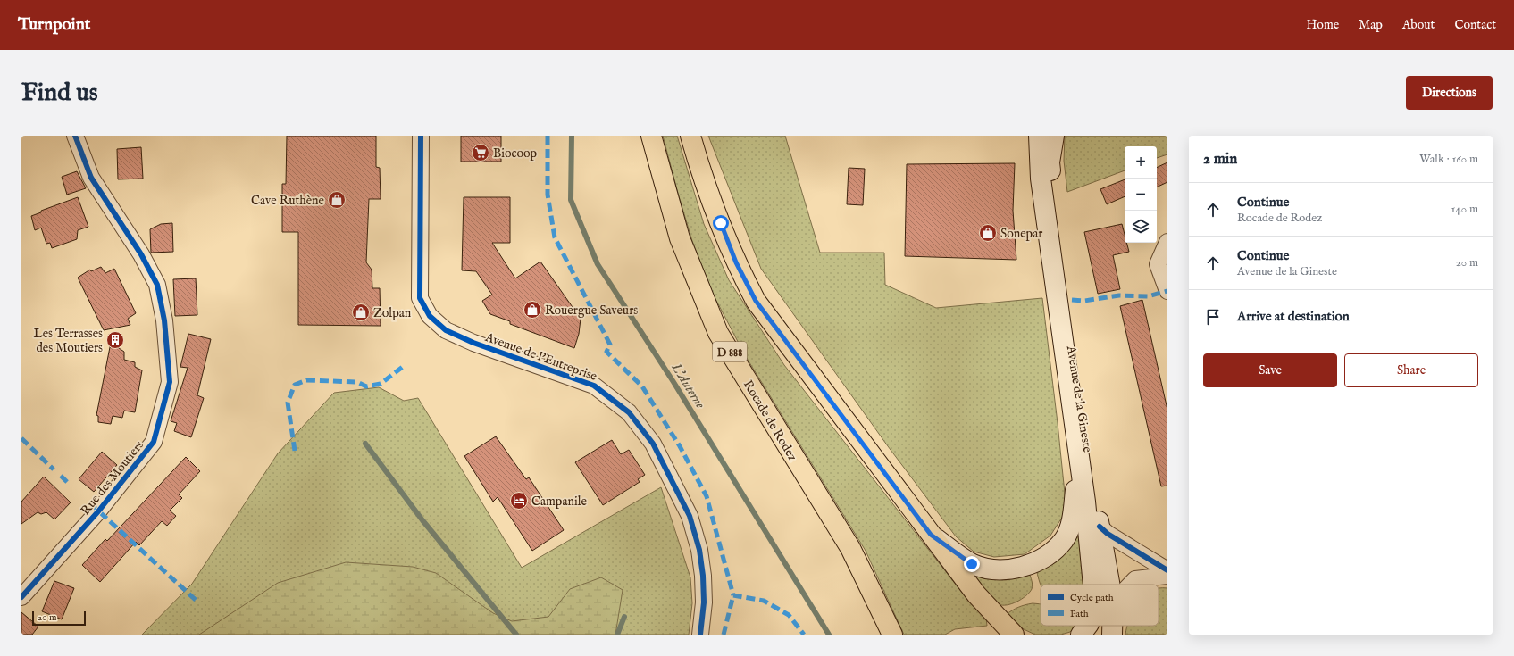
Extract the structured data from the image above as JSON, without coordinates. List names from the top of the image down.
{
  "streets": {
    "main road": ["D 888", "Avenue de la Gineste", "Rocade de Rodez"],
    "street": ["Avenue de l'Entreprise", "Rue des Moutiers"]
  },
  "water": ["L'Auterne"],
  "places": {
    "supermarket": ["Biocoop"],
    "shop": [
      "Cave Ruthène",
      "Sonepar",
      "Rouergue Saveurs",
      "Zolpan"
    ],
    "building": ["Les Terrasses des Moutiers"],
    "hotel": ["Campanile"]
  },
  "legend": ["Cycle path", "Path"],
  "scale_bar": "20 m",
  "page": {
    "header": "Turnpoint",
    "nav": [
      "Home",
      "Map",
      "About",
      "Contact"
    ],
    "buttons": [
      "Directions",
      ["Save", "Share"]
    ],
    "title": "Find us",
    "heading": ["2 min", "Walk · 160 m"],
    "map_buttons": ["+", "−"],
    "list": [
      ["Continue", "Rocade de Rodez", "140 m"],
      ["Continue", "Avenue de la Gineste", "20 m"],
      "Arrive at destination"
    ],
    "scale": "20 m"
  }
}
